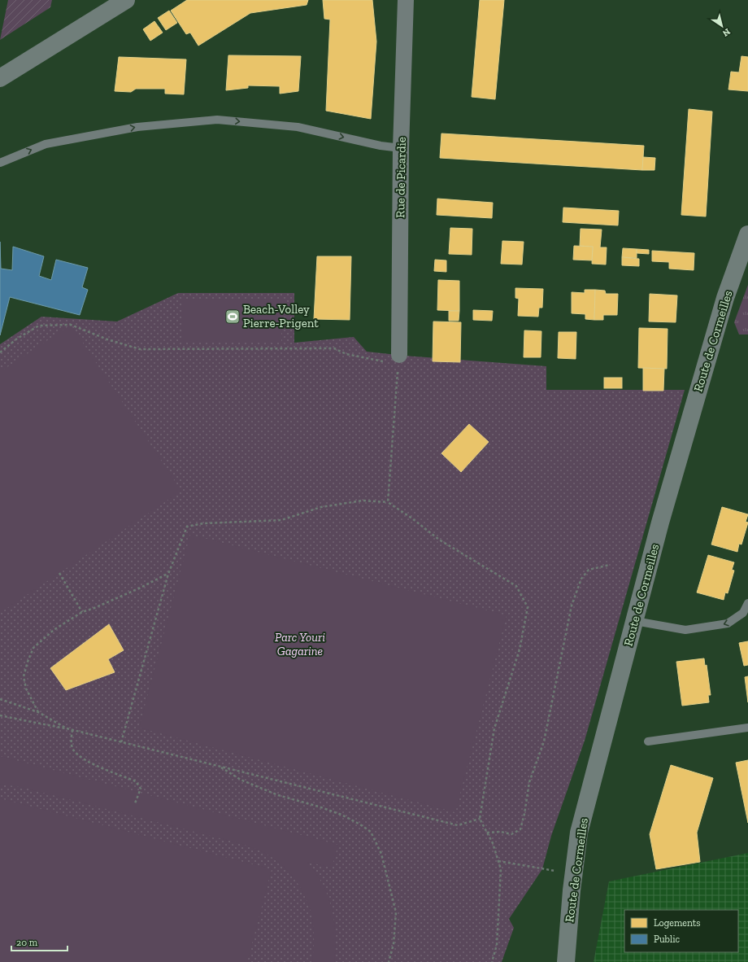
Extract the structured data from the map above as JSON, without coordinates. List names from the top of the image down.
{
  "streets": {
    "main road": ["Route de Cormeilles"],
    "street": ["Rue de Picardie"]
  },
  "parks": ["Parc Youri Gagarine"],
  "places": {
    "sports": ["Beach-Volley Pierre-Prigent"]
  },
  "legend": ["Logements", "Public"],
  "scale_bar": "20 m",
  "north": "bottom right"
}
